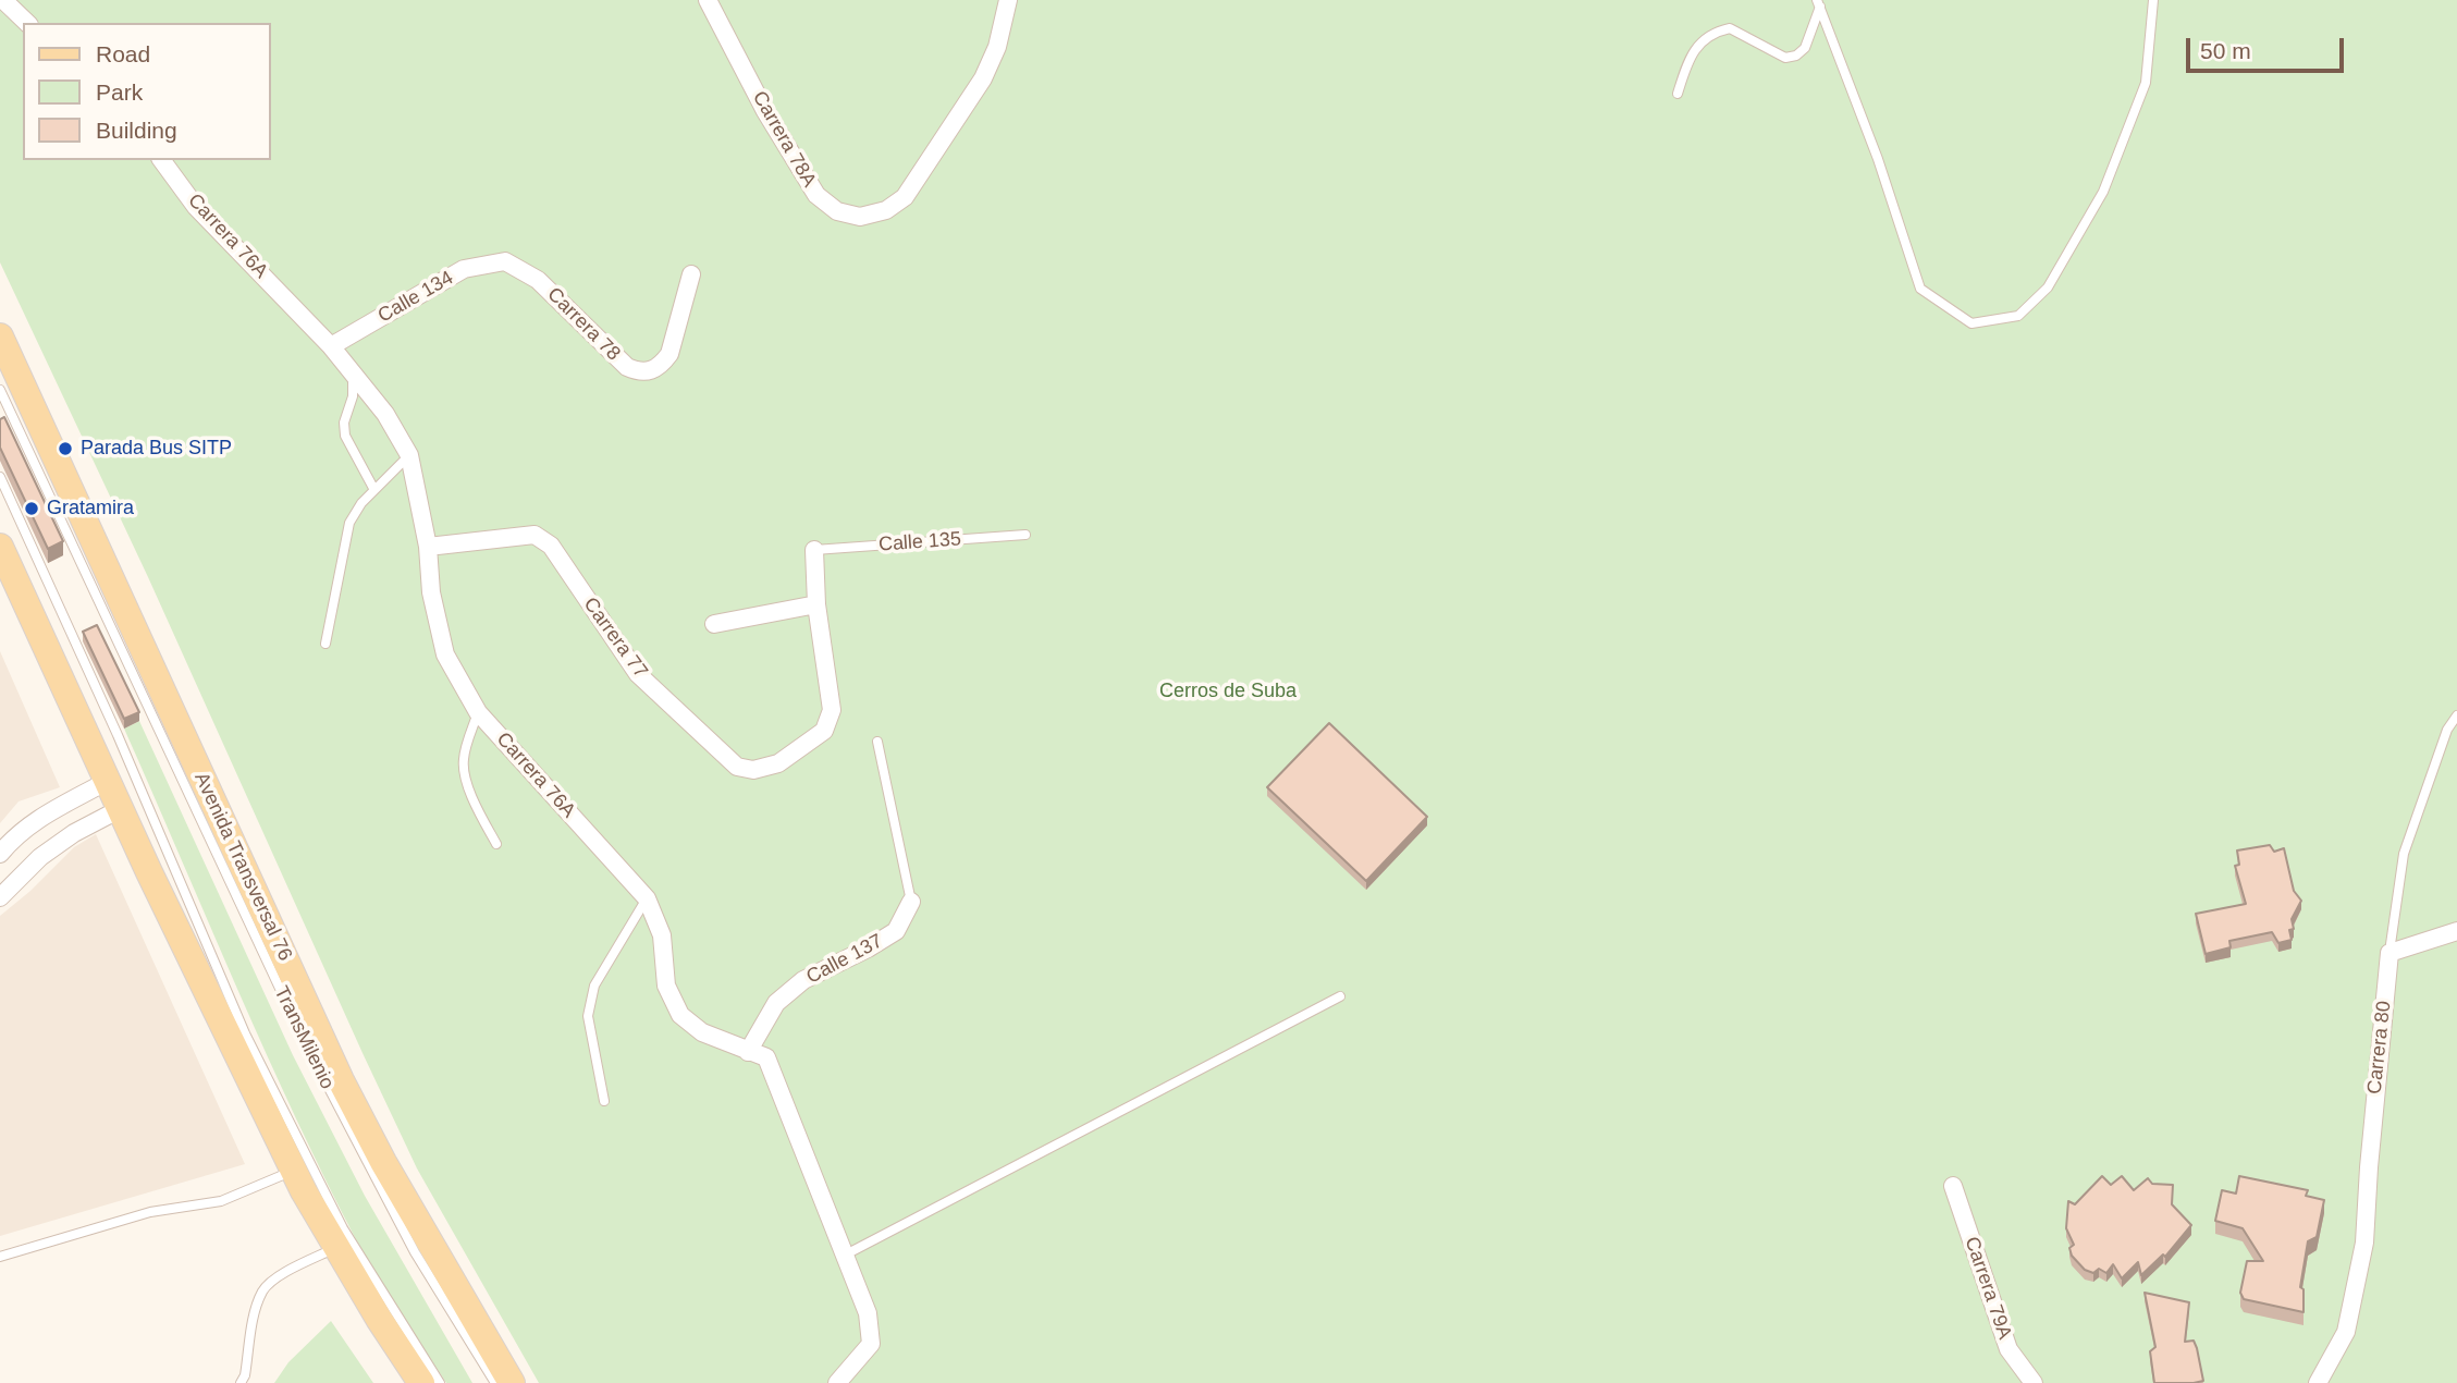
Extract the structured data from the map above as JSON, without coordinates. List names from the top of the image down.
{
  "streets": {
    "main road": ["Avenida Transversal 76"],
    "street": [
      "Carrera 78A",
      "Carrera 76A",
      "Calle 134",
      "Carrera 78",
      "Carrera 77",
      "Calle 137",
      "Carrera 80",
      "Carrera 79A"
    ],
    "lane": ["Calle 135", "TransMilenio"]
  },
  "crossings": [
    ["Carrera 76A", "Calle 134"],
    ["Carrera 76A", "Carrera 77"],
    ["Carrera 76A", "Calle 137"],
    ["Calle 134", "Carrera 78"]
  ],
  "parks": ["Cerros de Suba"],
  "places": ["Parada Bus SITP", "Gratamira"],
  "legend": ["Road", "Park", "Building"],
  "scale_bar": "50 m"
}
